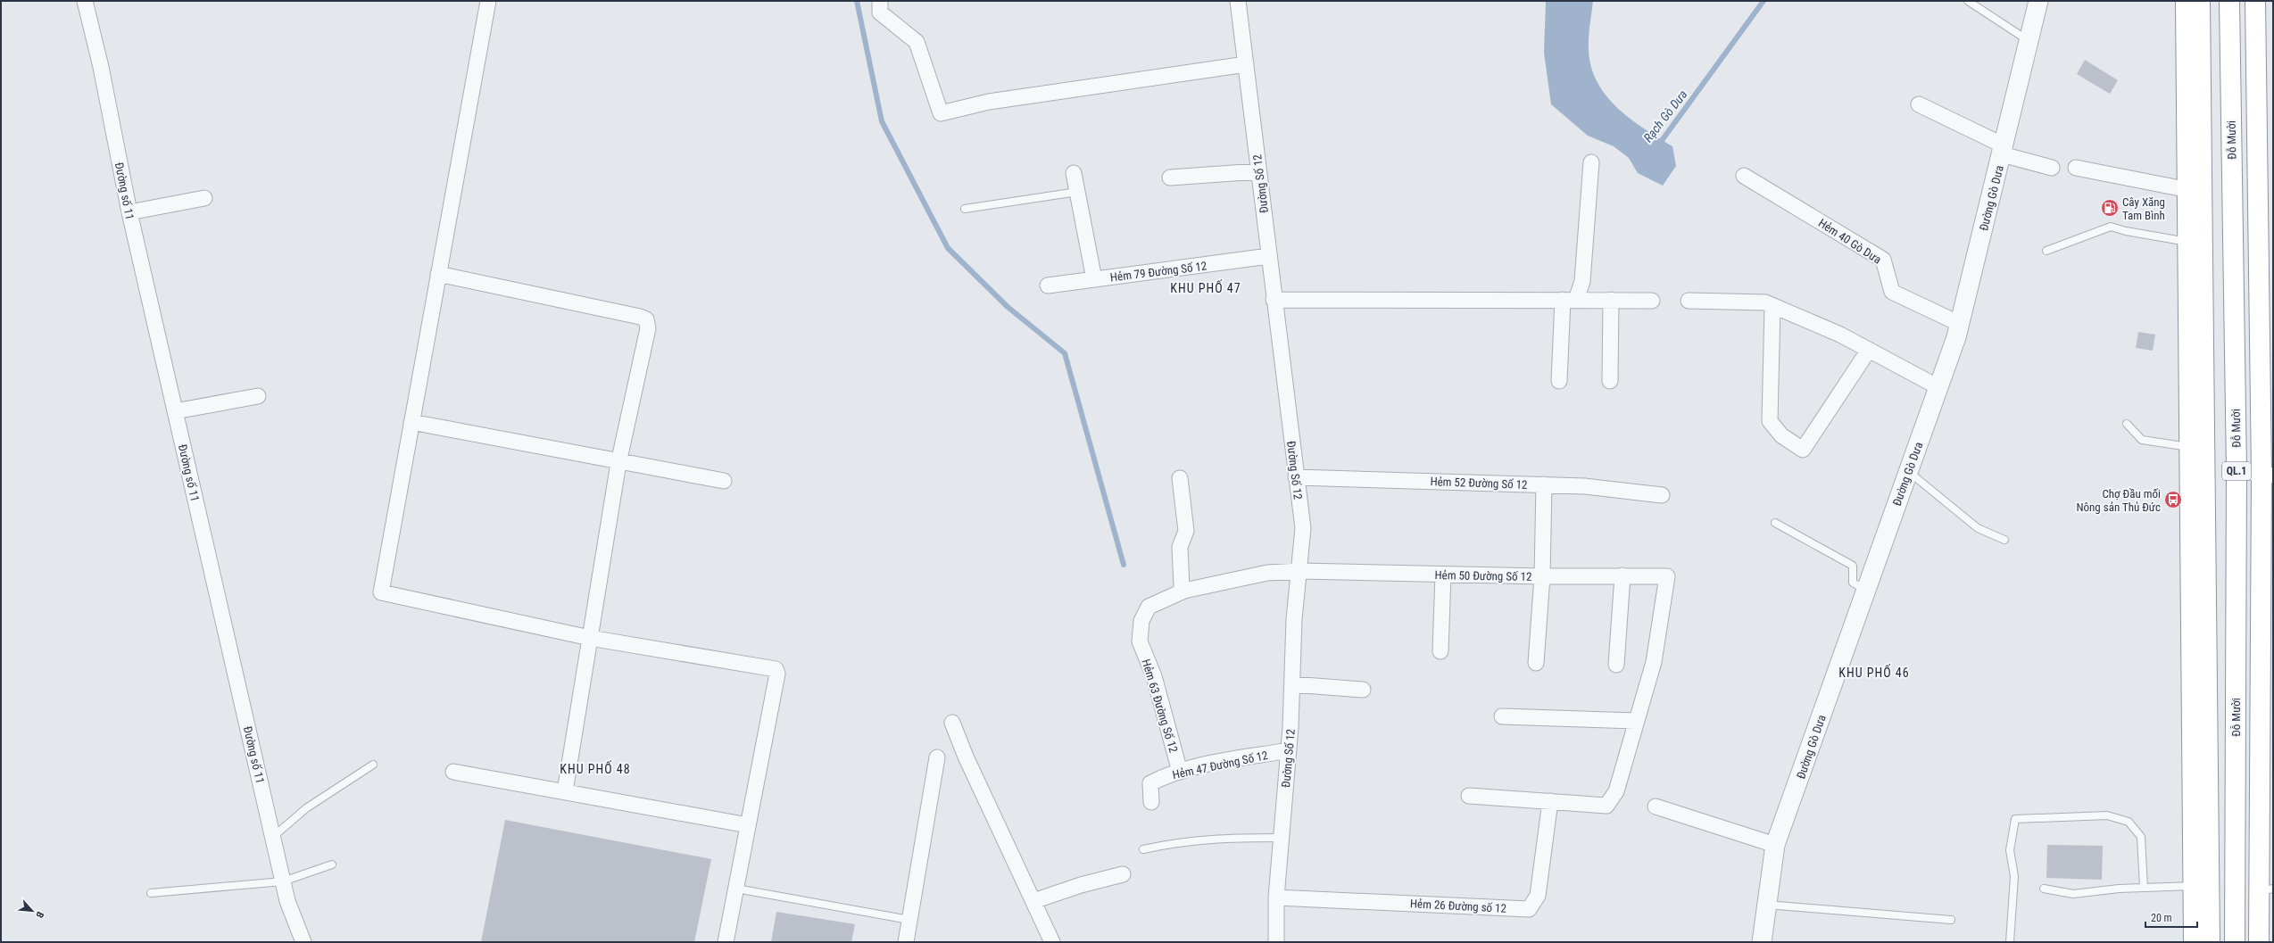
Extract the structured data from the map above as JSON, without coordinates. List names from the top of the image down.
{
  "streets": {
    "highway": ["Đỗ Mười", "QL.1"],
    "street": [
      "Đường Số 12",
      "Đường số 11",
      "Đường Gò Dưa",
      "Hẻm 40 Gò Dưa",
      "Hẻm 79 Đường Số 12",
      "Hẻm 52 Đường Số 12",
      "Hẻm 50 Đường Số 12",
      "Hẻm 63 Đường Số 12",
      "Hẻm 47 Đường Số 12",
      "Hẻm 26 Đường số 12"
    ]
  },
  "crossings": [
    ["Đường Số 12", "Hẻm 79 Đường Số 12"],
    ["Đường Số 12", "Hẻm 52 Đường Số 12"],
    ["Đường Số 12", "Hẻm 50 Đường Số 12"],
    ["Đường Số 12", "Hẻm 63 Đường Số 12"],
    ["Đường Số 12", "Hẻm 47 Đường Số 12"],
    ["Đường Số 12", "Hẻm 26 Đường số 12"],
    ["Đường Gò Dưa", "Hẻm 40 Gò Dưa"],
    ["Hẻm 50 Đường Số 12", "Hẻm 63 Đường Số 12"],
    ["Hẻm 63 Đường Số 12", "Hẻm 47 Đường Số 12"]
  ],
  "districts": ["KHU PHỐ 47", "KHU PHỐ 46", "KHU PHỐ 48"],
  "water": ["Rạch Gò Dưa"],
  "places": {
    "fuel station": ["Cây Xăng Tam Bình"],
    "bus stop": ["Chợ Đầu mối Nông sản Thủ Đức"]
  },
  "scale_bar": "20 m",
  "north": "bottom right"
}
